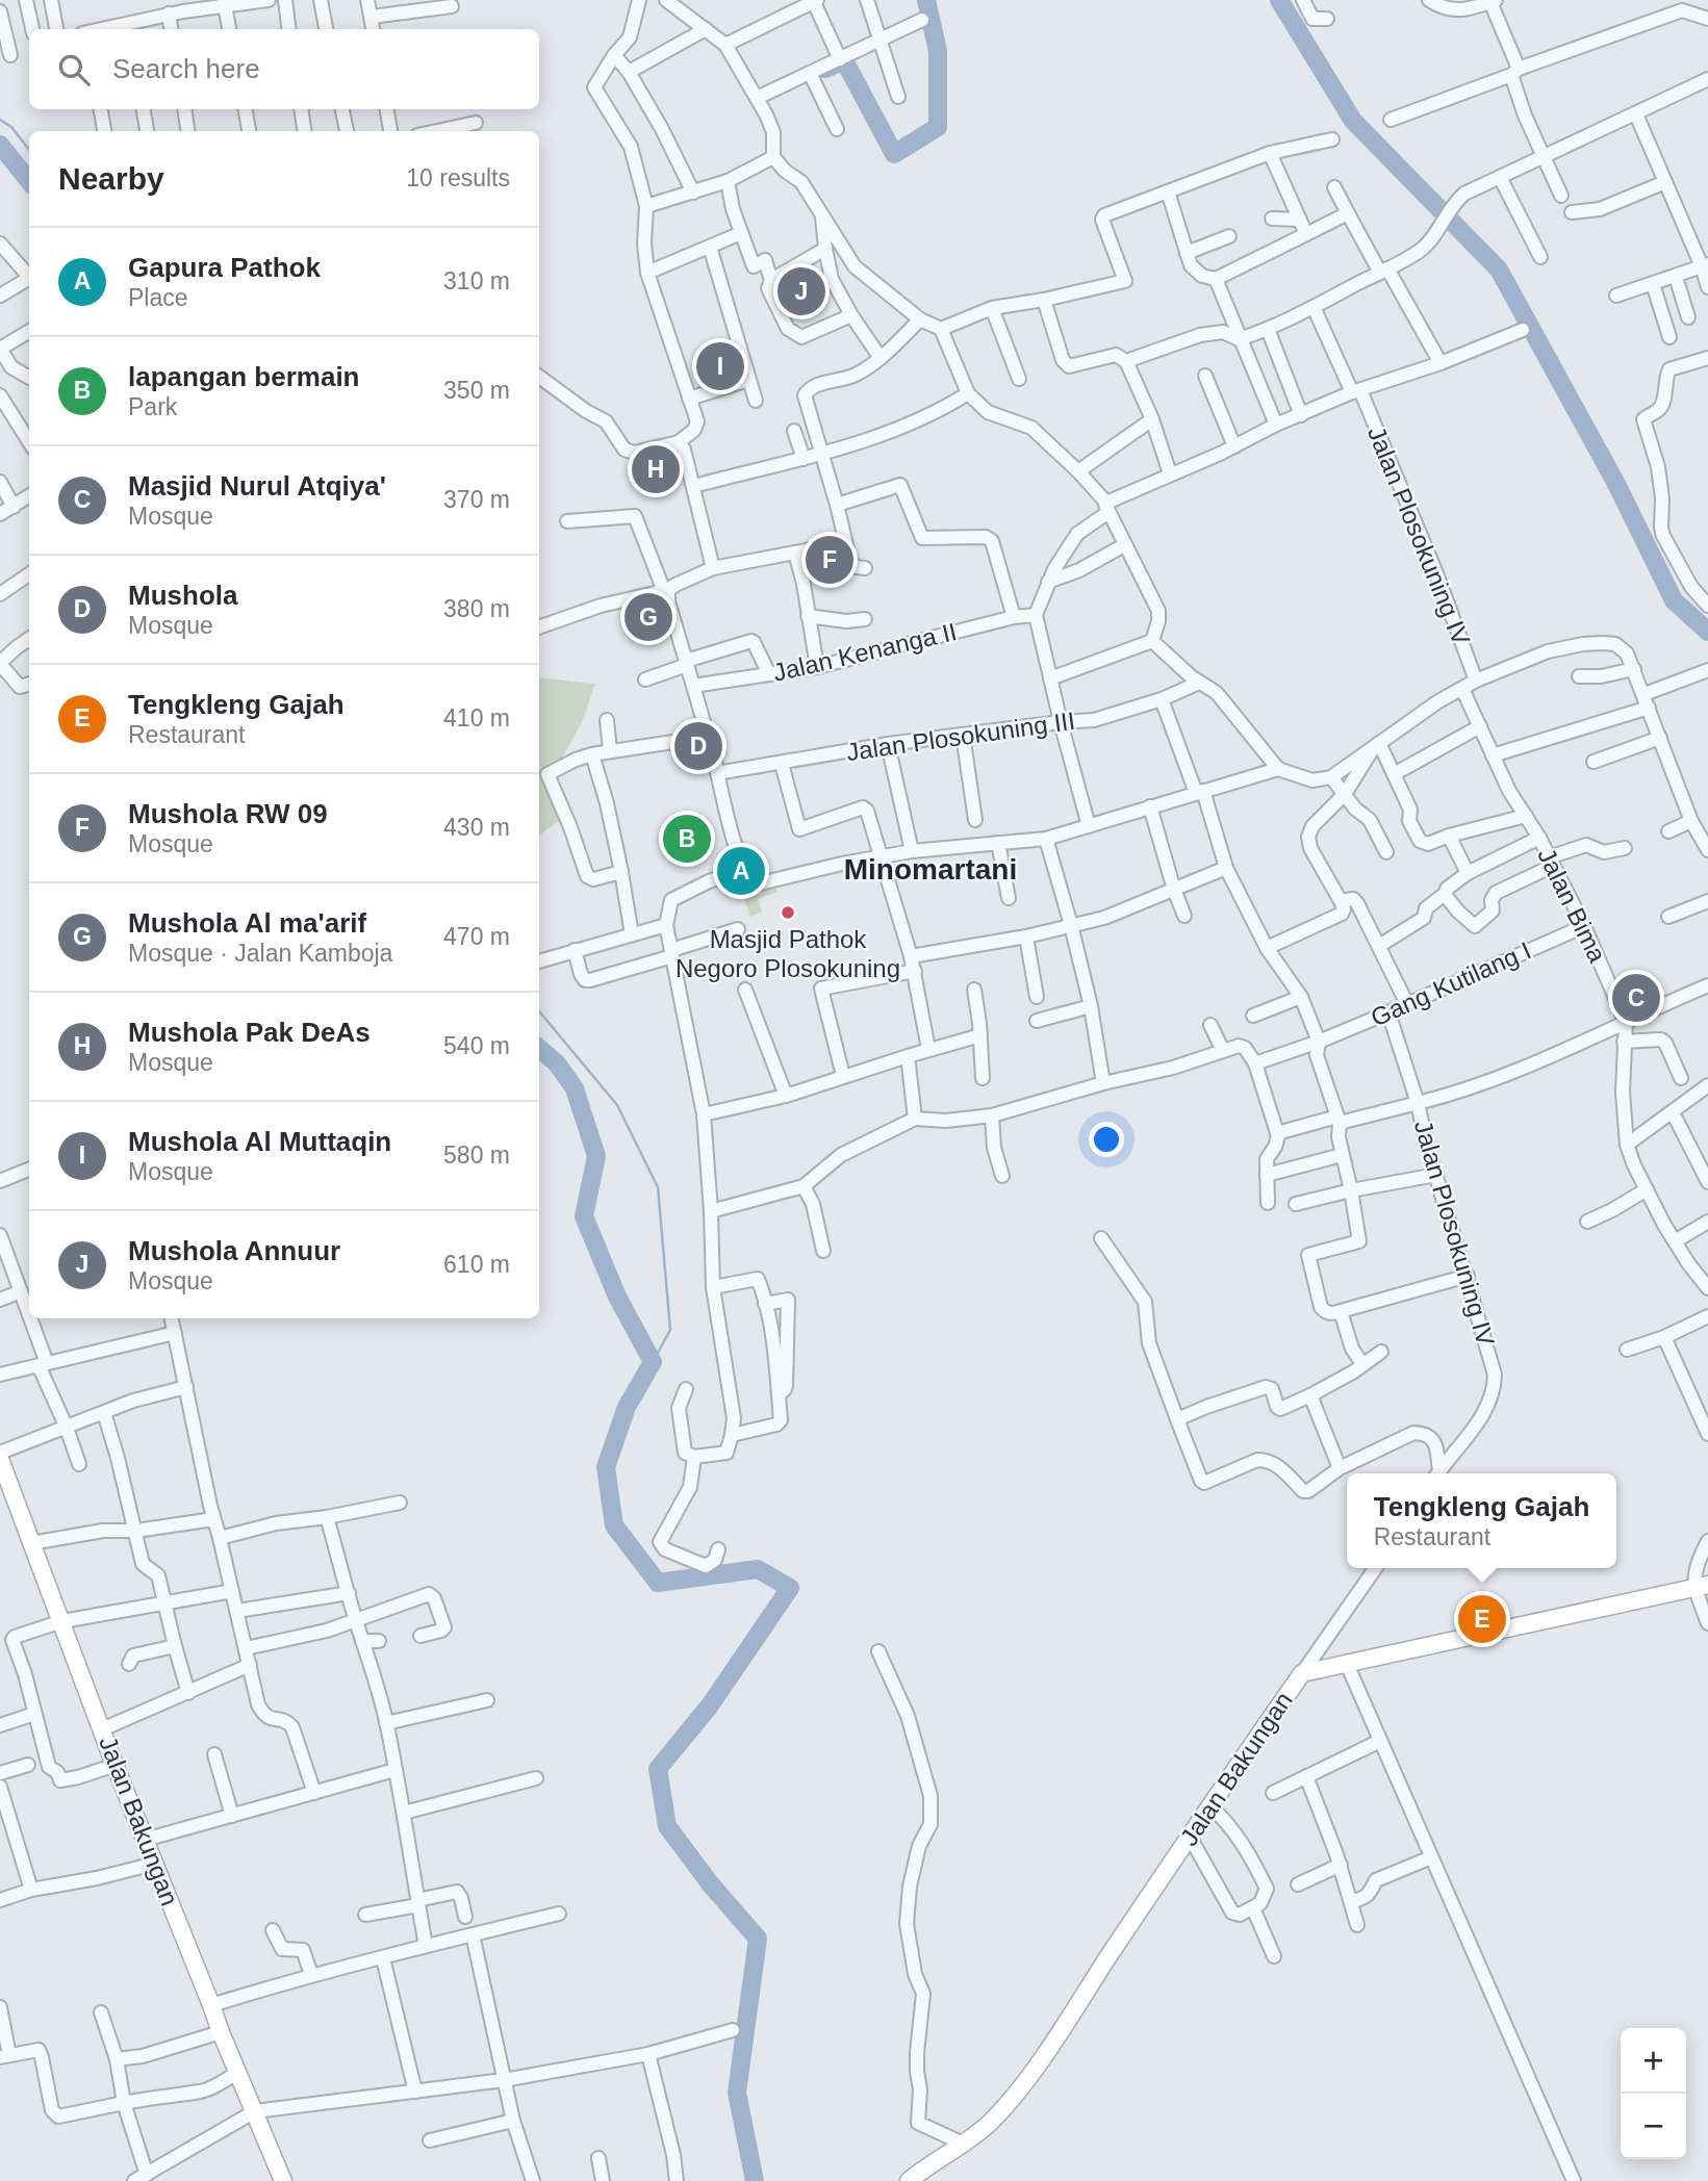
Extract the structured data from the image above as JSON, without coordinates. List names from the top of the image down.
{
  "streets": {
    "main road": ["Jalan Bakungan"],
    "street": [
      "Jalan Plosokuning IV",
      "Jalan Kenanga II",
      "Jalan Plosokuning III",
      "Jalan Bima",
      "Gang Kutilang I"
    ]
  },
  "crossings": [
    ["Jalan Plosokuning IV", "Jalan Bima"],
    ["Jalan Bima", "Gang Kutilang I"]
  ],
  "districts": ["Minomartani"],
  "places": ["Masjid Pathok Negoro Plosokuning"],
  "page": {
    "search": "Search here",
    "heading": ["Nearby", "10 results"],
    "list": [
      {
        "mark": "A",
        "name": "Gapura Pathok",
        "note": "Place",
        "value": "310 m"
      },
      {
        "mark": "B",
        "name": "lapangan bermain",
        "note": "Park",
        "value": "350 m"
      },
      {
        "mark": "C",
        "name": "Masjid Nurul Atqiya'",
        "note": "Mosque",
        "value": "370 m"
      },
      {
        "mark": "D",
        "name": "Mushola",
        "note": "Mosque",
        "value": "380 m"
      },
      {
        "mark": "E",
        "name": "Tengkleng Gajah",
        "note": "Restaurant",
        "value": "410 m"
      },
      {
        "mark": "F",
        "name": "Mushola RW 09",
        "note": "Mosque",
        "value": "430 m"
      },
      {
        "mark": "G",
        "name": "Mushola Al ma'arif",
        "note": "Mosque · Jalan Kamboja",
        "value": "470 m"
      },
      {
        "mark": "H",
        "name": "Mushola Pak DeAs",
        "note": "Mosque",
        "value": "540 m"
      },
      {
        "mark": "I",
        "name": "Mushola Al Muttaqin",
        "note": "Mosque",
        "value": "580 m"
      },
      {
        "mark": "J",
        "name": "Mushola Annuur",
        "note": "Mosque",
        "value": "610 m"
      }
    ],
    "pins": [
      "J",
      "I",
      "H",
      "F",
      "G",
      "D",
      "B",
      "A",
      "C",
      "E"
    ],
    "popup": ["Tengkleng Gajah", "Restaurant"],
    "map_buttons": ["+", "−"]
  }
}
